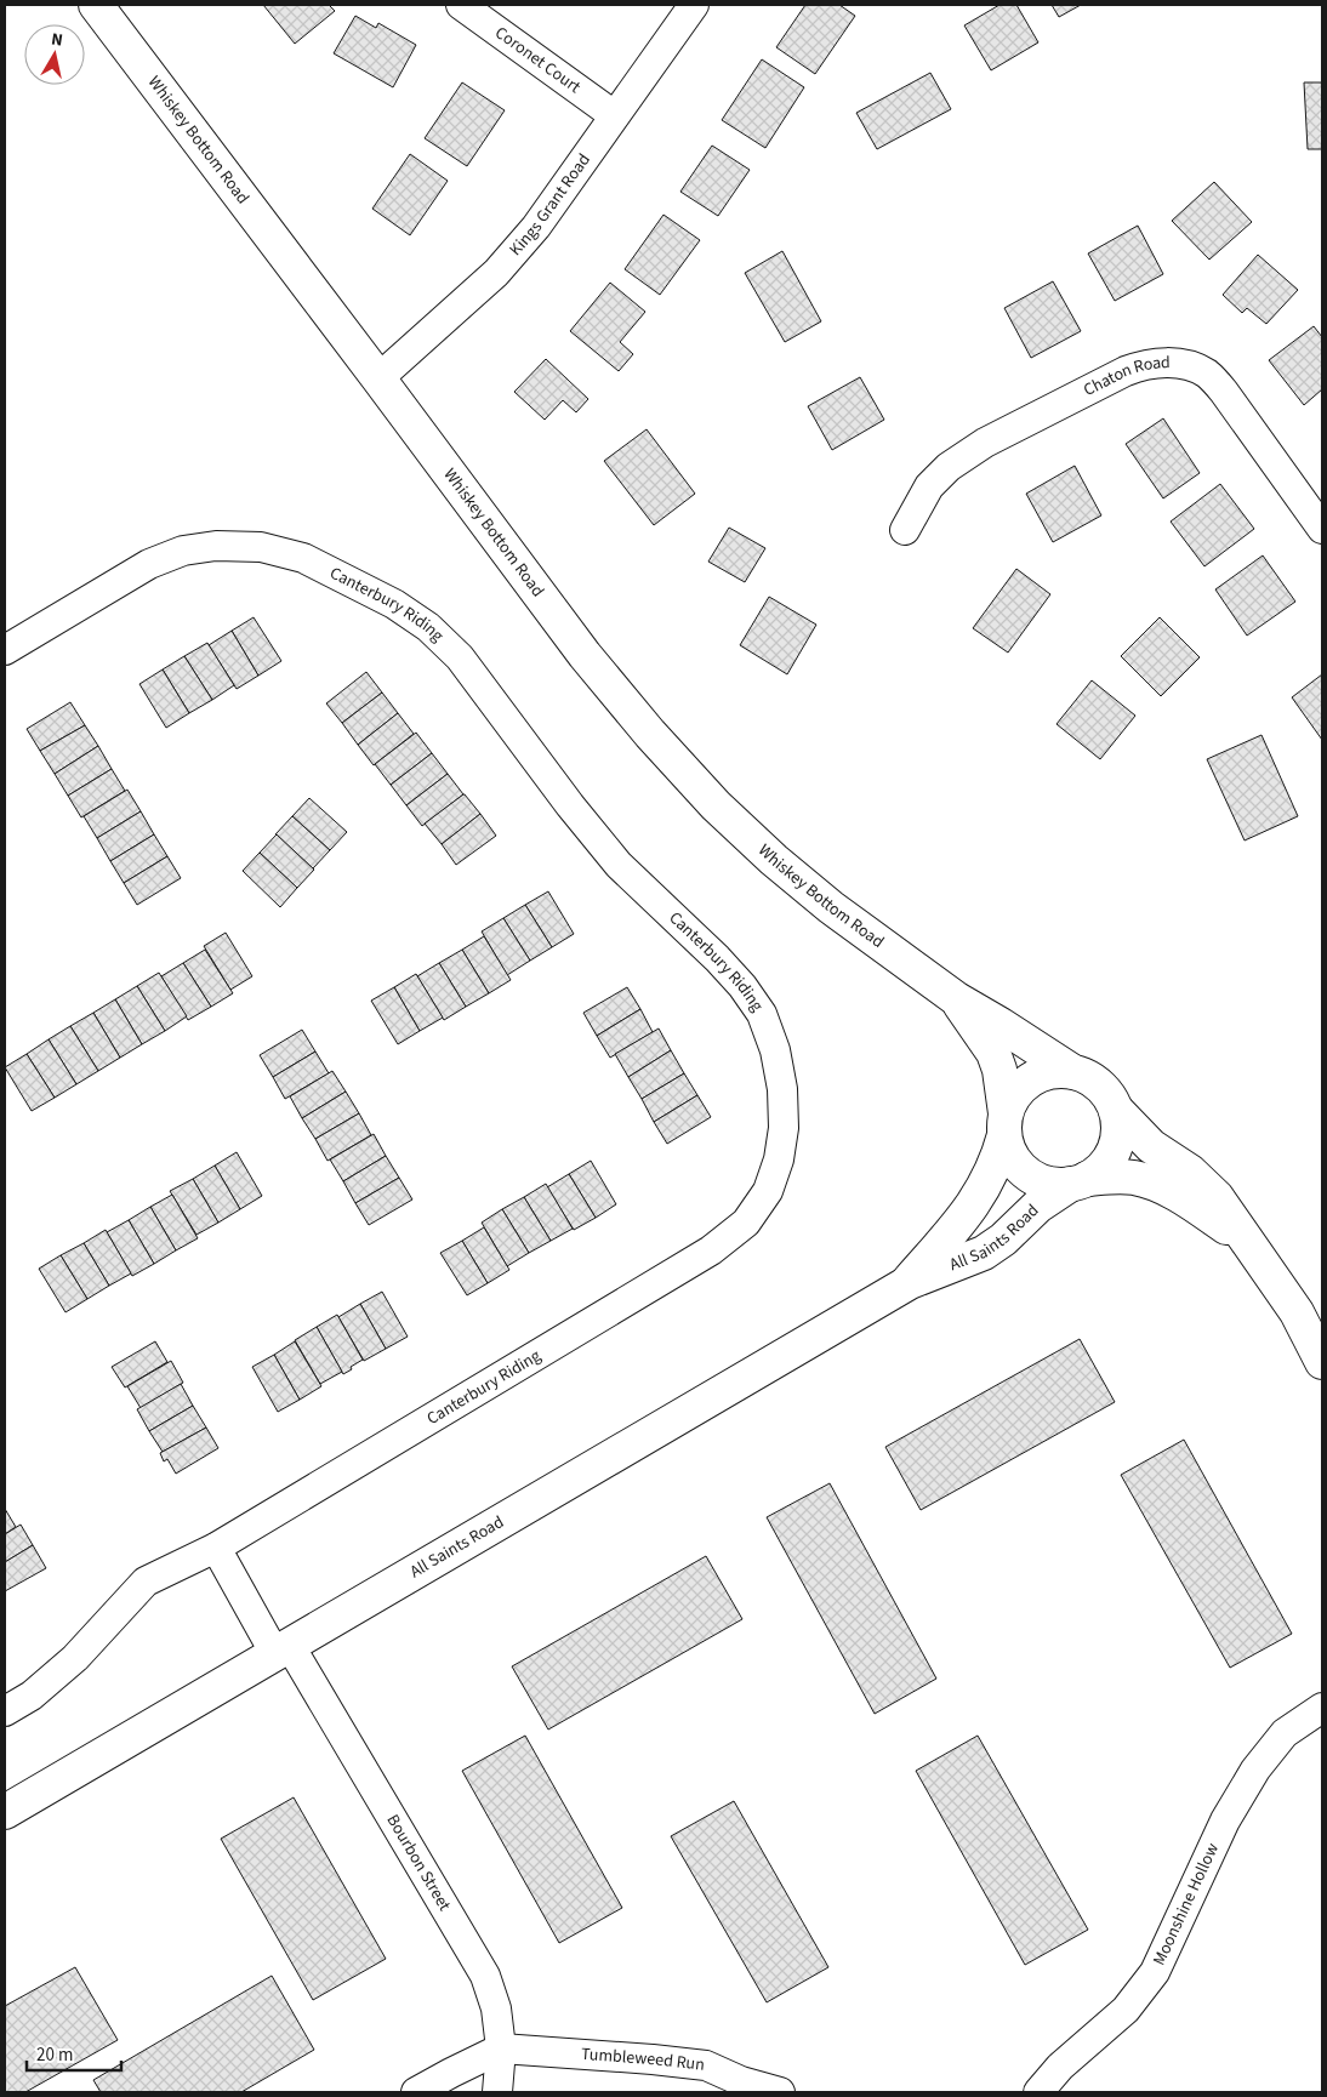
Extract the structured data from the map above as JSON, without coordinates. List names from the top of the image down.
{
  "streets": {
    "street": [
      "Coronet Court",
      "Whiskey Bottom Road",
      "Kings Grant Road",
      "Chaton Road",
      "Canterbury Riding",
      "All Saints Road",
      "Bourbon Street",
      "Moonshine Hollow",
      "Tumbleweed Run"
    ]
  },
  "crossings": [
    ["Coronet Court", "Kings Grant Road"],
    ["Whiskey Bottom Road", "Kings Grant Road"],
    ["Whiskey Bottom Road", "All Saints Road"],
    ["All Saints Road", "Bourbon Street"],
    ["Bourbon Street", "Tumbleweed Run"]
  ],
  "scale_bar": "20 m",
  "north": "top"
}
